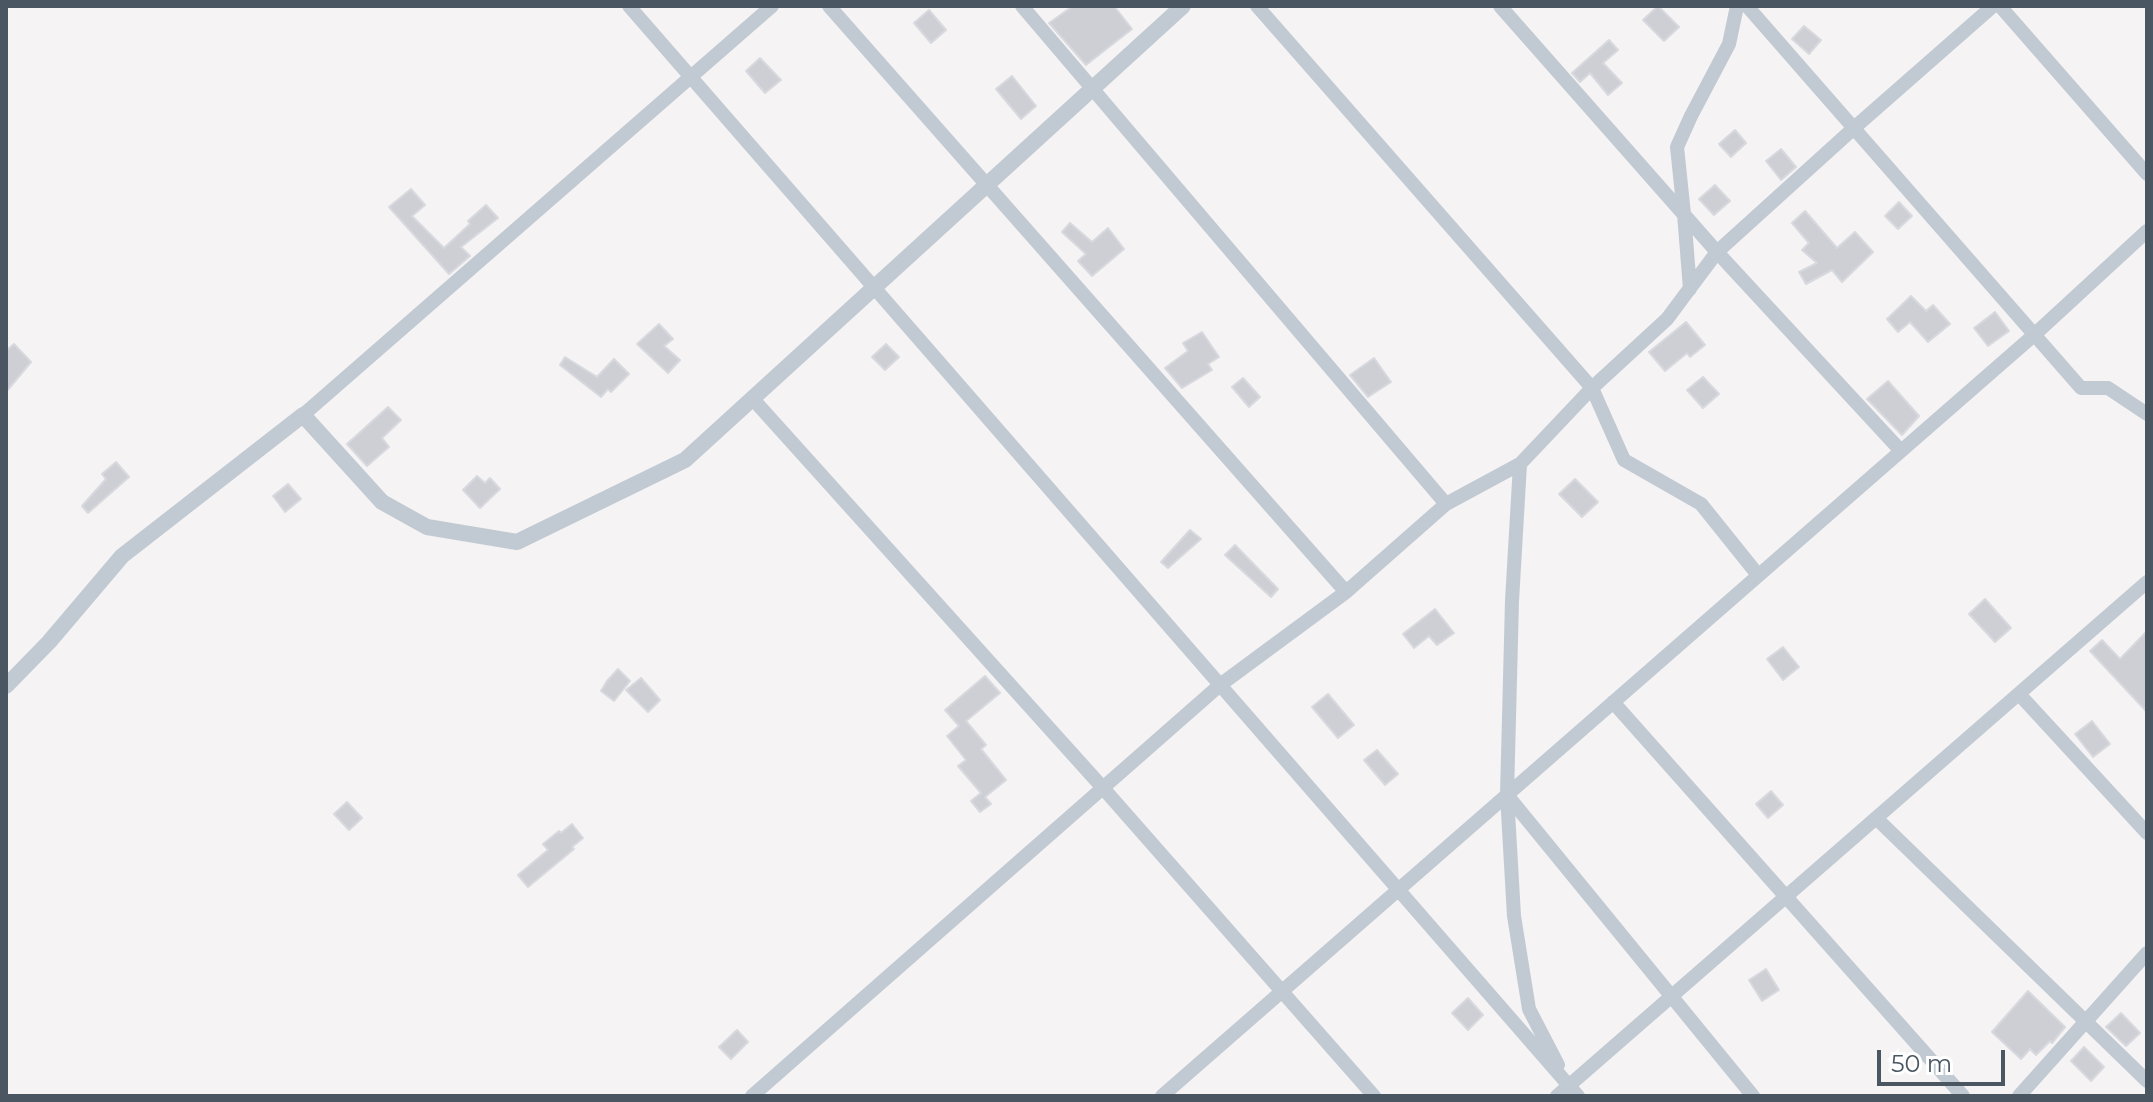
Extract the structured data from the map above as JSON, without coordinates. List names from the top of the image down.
{
  "scale_bar": "50 m"
}
